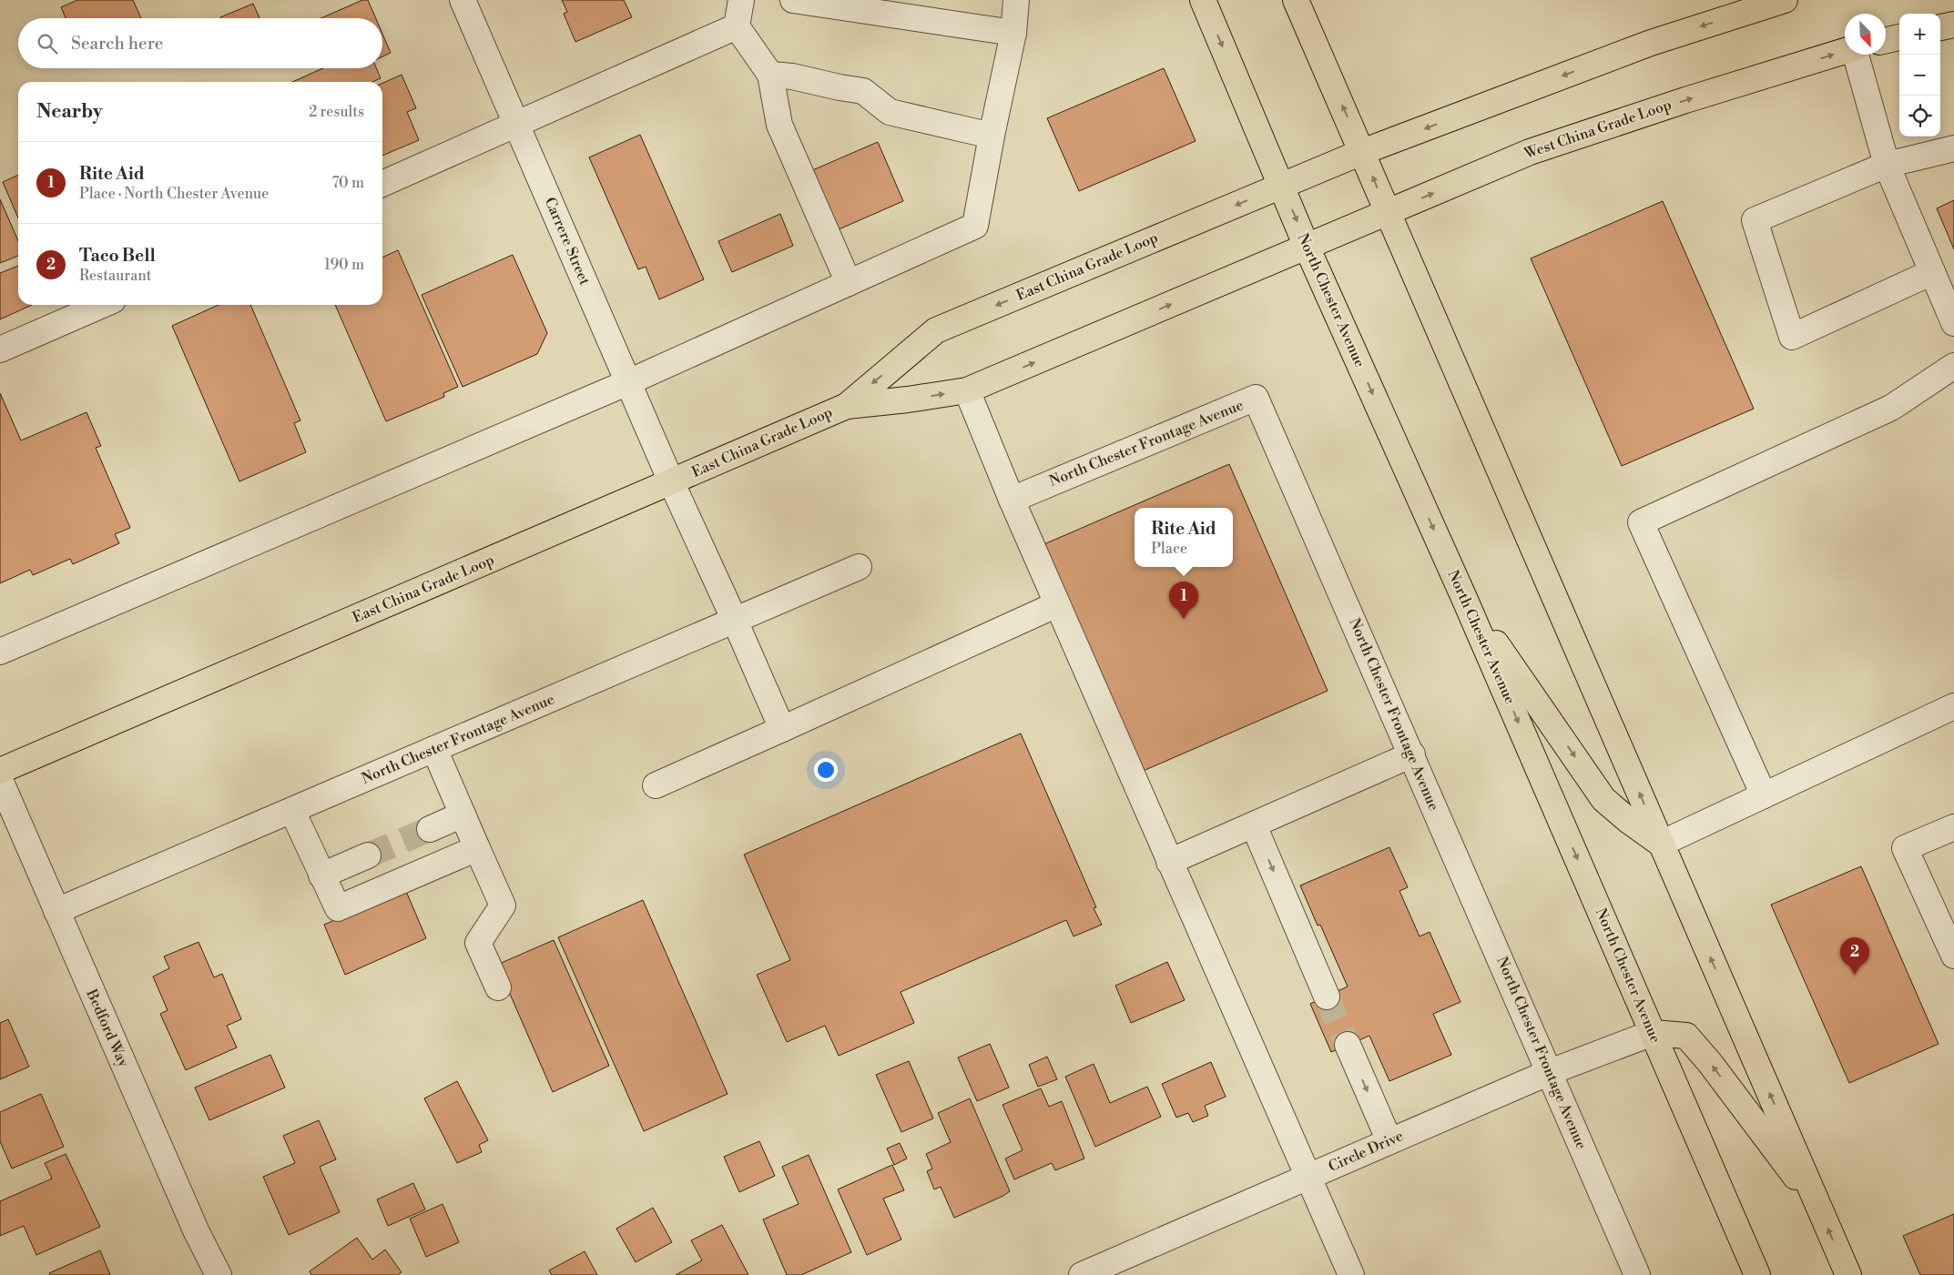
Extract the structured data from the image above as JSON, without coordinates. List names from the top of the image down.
{
  "streets": {
    "main road": ["West China Grade Loop", "East China Grade Loop", "North Chester Avenue"],
    "street": [
      "Carrere Street",
      "North Chester Frontage Avenue",
      "Bedford Way",
      "Circle Drive"
    ]
  },
  "crossings": [
    ["West China Grade Loop", "East China Grade Loop"],
    ["Carrere Street", "East China Grade Loop"],
    ["Carrere Street", "North Chester Frontage Avenue"],
    ["East China Grade Loop", "North Chester Avenue"],
    ["North Chester Avenue", "Circle Drive"],
    ["North Chester Frontage Avenue", "Bedford Way"],
    ["North Chester Frontage Avenue", "Circle Drive"]
  ],
  "north": "bottom right",
  "page": {
    "map_buttons": ["+", "−"],
    "search": "Search here",
    "heading": ["Nearby", "2 results"],
    "list": [
      {
        "mark": "1",
        "name": "Rite Aid",
        "note": "Place · North Chester Avenue",
        "value": "70 m"
      },
      {
        "mark": "2",
        "name": "Taco Bell",
        "note": "Restaurant",
        "value": "190 m"
      }
    ],
    "popup": ["Rite Aid", "Place"],
    "pins": ["1", "2"]
  }
}
